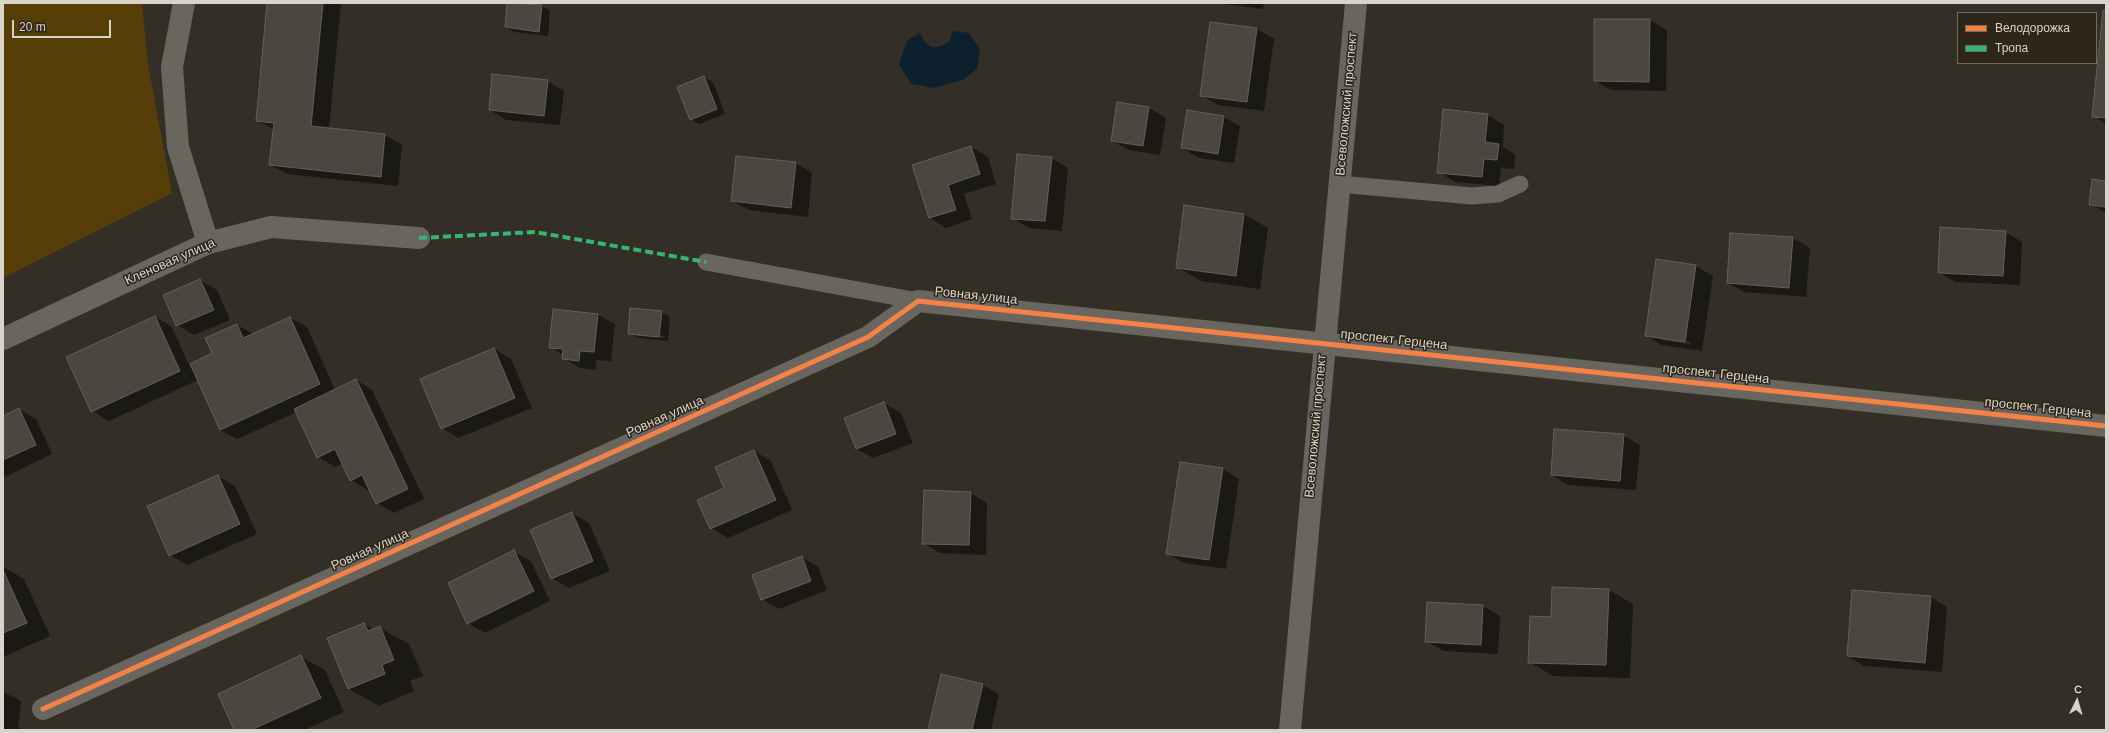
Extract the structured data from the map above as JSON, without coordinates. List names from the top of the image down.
{
  "streets": {
    "street": [
      "Всеволожский проспект",
      "Кленовая улица",
      "Ровная улица",
      "проспект Герцена"
    ]
  },
  "crossings": [
    ["Всеволожский проспект", "Ровная улица"],
    ["Всеволожский проспект", "проспект Герцена"],
    ["Ровная улица", "проспект Герцена"]
  ],
  "legend": ["Велодорожка", "Тропа"],
  "scale_bar": "20 m",
  "north": "top"
}
